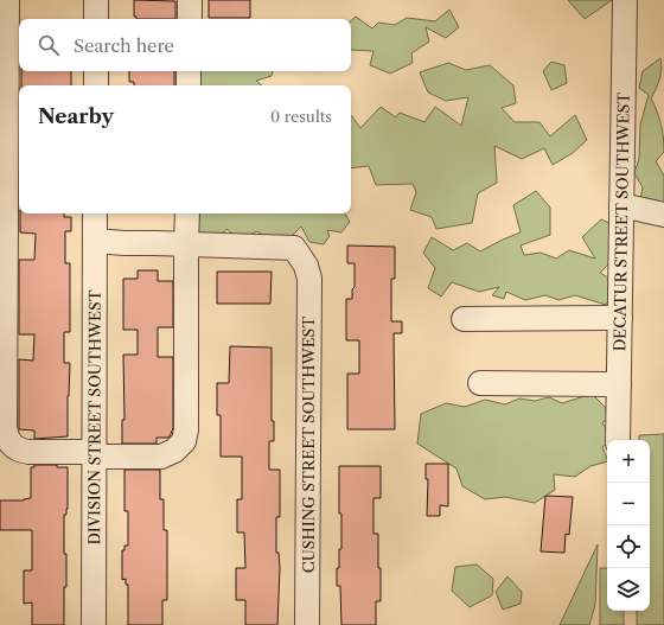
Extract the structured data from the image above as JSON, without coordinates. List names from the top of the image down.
{
  "streets": {
    "street": ["DECATUR STREET SOUTHWEST", "DIVISION STREET SOUTHWEST", "CUSHING STREET SOUTHWEST"]
  },
  "page": {
    "search": "Search here",
    "heading": ["Nearby", "0 results"],
    "map_buttons": ["+", "−"]
  }
}
